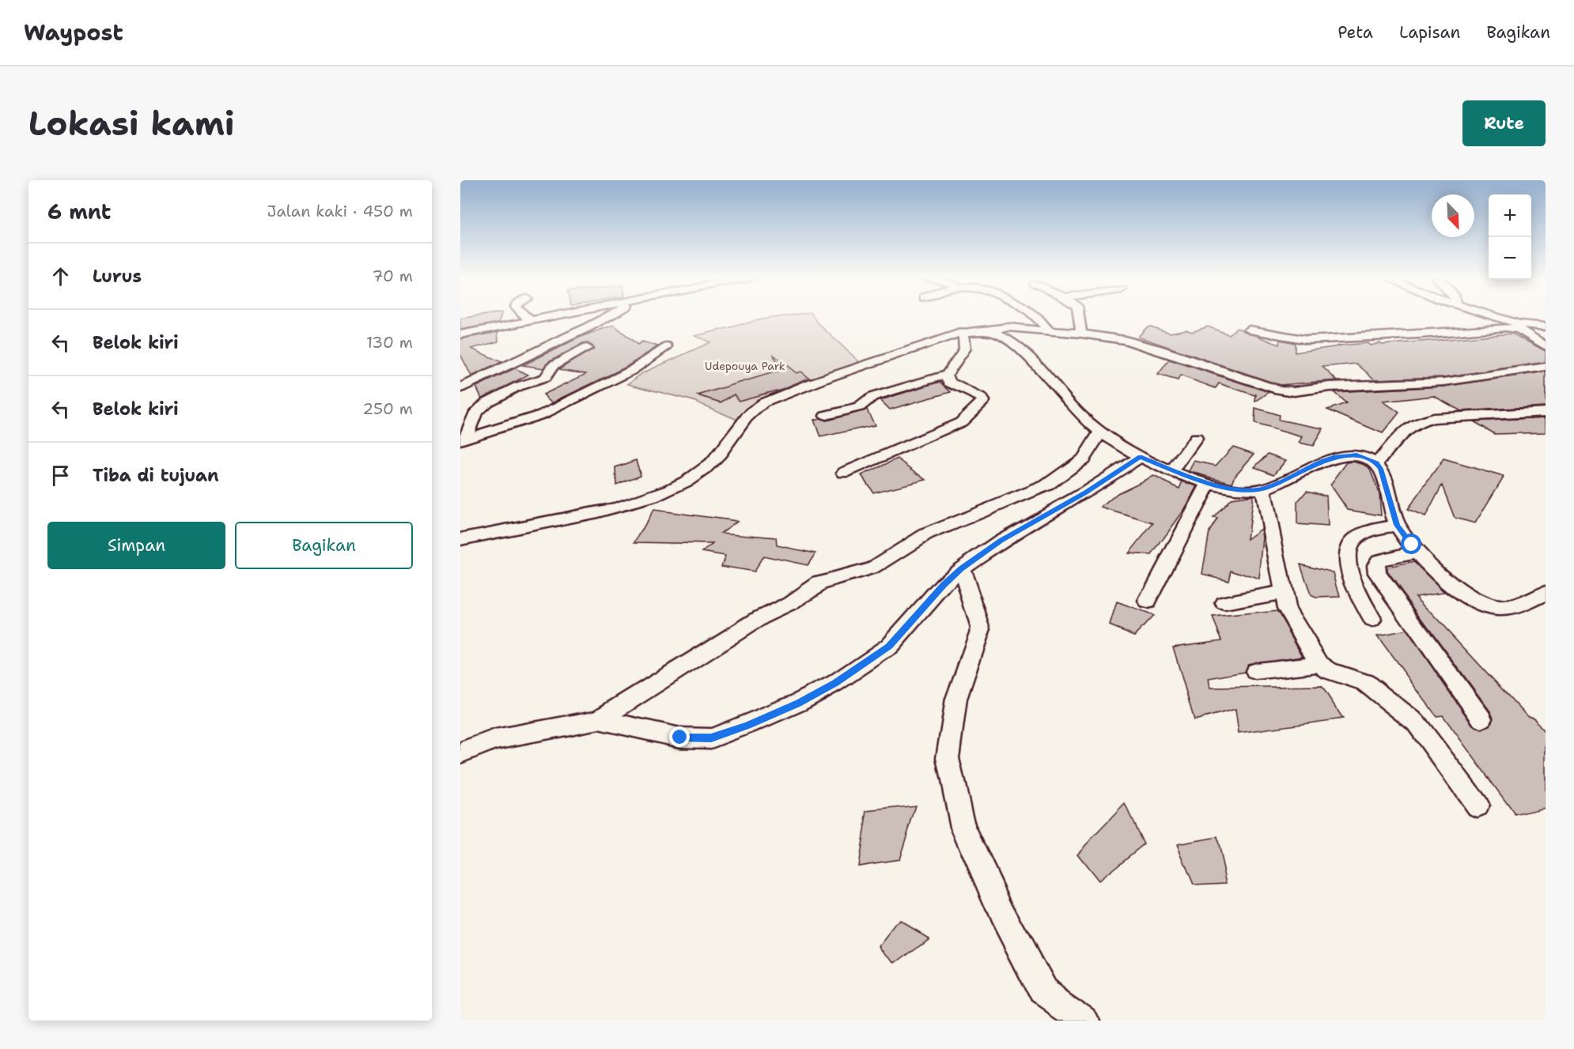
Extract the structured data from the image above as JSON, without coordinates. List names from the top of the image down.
{
  "parks": ["Udepouya Park"],
  "north": "bottom right",
  "page": {
    "header": "Waypost",
    "nav": ["Peta", "Lapisan", "Bagikan"],
    "buttons": [
      "Rute",
      ["Simpan", "Bagikan"]
    ],
    "title": "Lokasi kami",
    "heading": ["6 mnt", "Jalan kaki · 450 m"],
    "map_buttons": ["+", "−"],
    "list": [
      ["Lurus", "70 m"],
      ["Belok kiri", "130 m"],
      ["Belok kiri", "250 m"],
      "Tiba di tujuan"
    ]
  }
}
